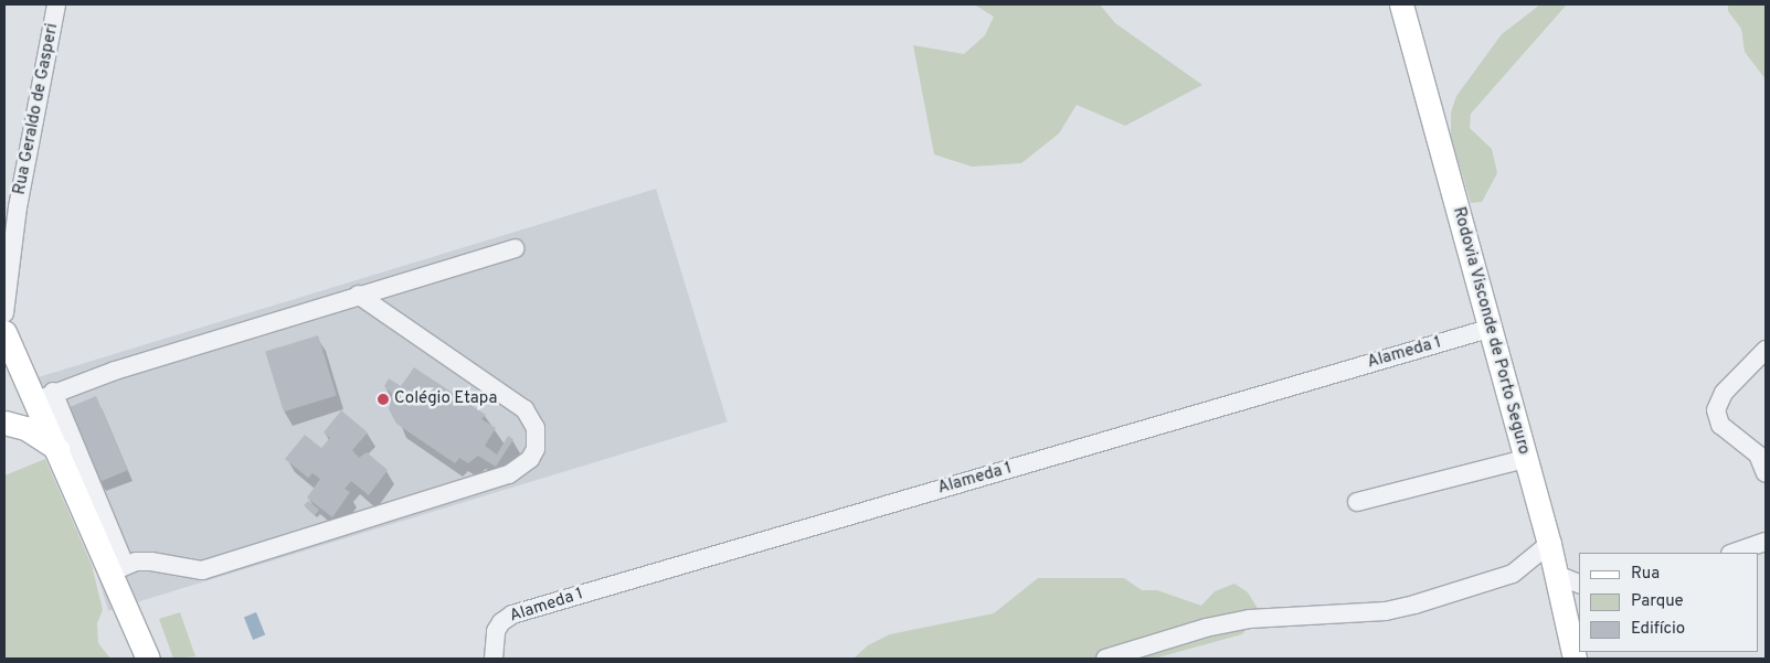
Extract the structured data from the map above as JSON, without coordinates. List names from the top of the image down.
{
  "streets": {
    "main road": ["Rodovia Visconde de Porto Seguro"],
    "street": ["Rua Geraldo de Gasperi", "Alameda 1"]
  },
  "crossings": [
    ["Rodovia Visconde de Porto Seguro", "Alameda 1"]
  ],
  "places": ["Colégio Etapa"],
  "legend": ["Rua", "Parque", "Edifício"]
}
